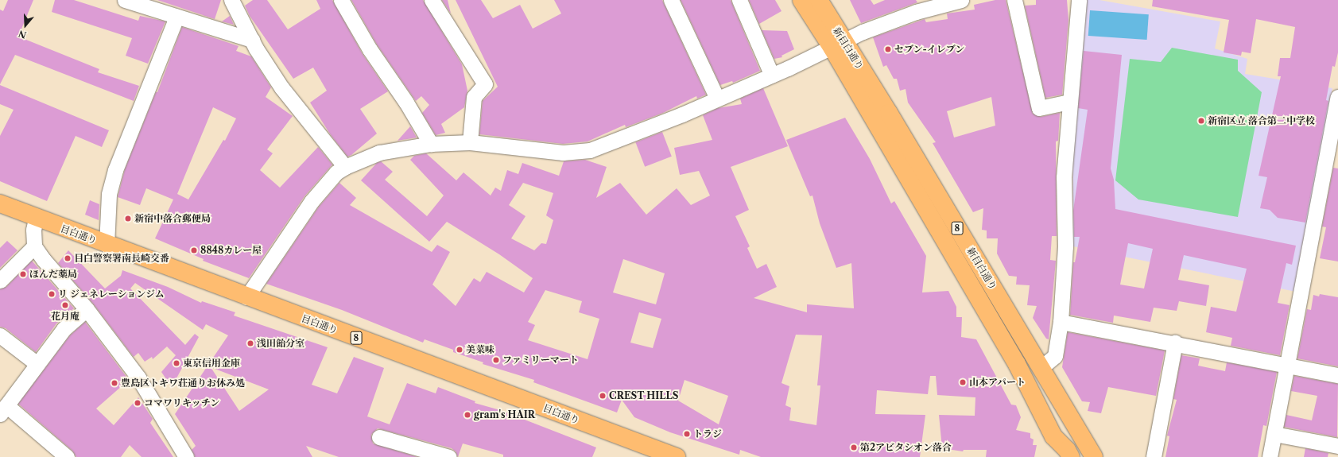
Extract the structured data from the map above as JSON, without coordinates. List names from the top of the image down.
{
  "streets": {
    "main road": ["新目白通り", "8", "目白通り"]
  },
  "places": [
    "セブン-イレブン",
    "新宿区立 落合第二中学校",
    "新宿中落合郵便局",
    "8848カレー屋",
    "目白警察署南長崎交番",
    "ほんだ薬局",
    "リ ジェネレーションジム",
    "花月庵",
    "浅田飴分室",
    "美菜味",
    "ファミリーマート",
    "東京信用金庫",
    "山本アパート",
    "豊島区トキワ荘通りお休み処",
    "CREST HILLS",
    "コマワリキッチン",
    "gram's HAIR",
    "トラジ",
    "第2アビタシオン落合"
  ],
  "north": "bottom"
}
